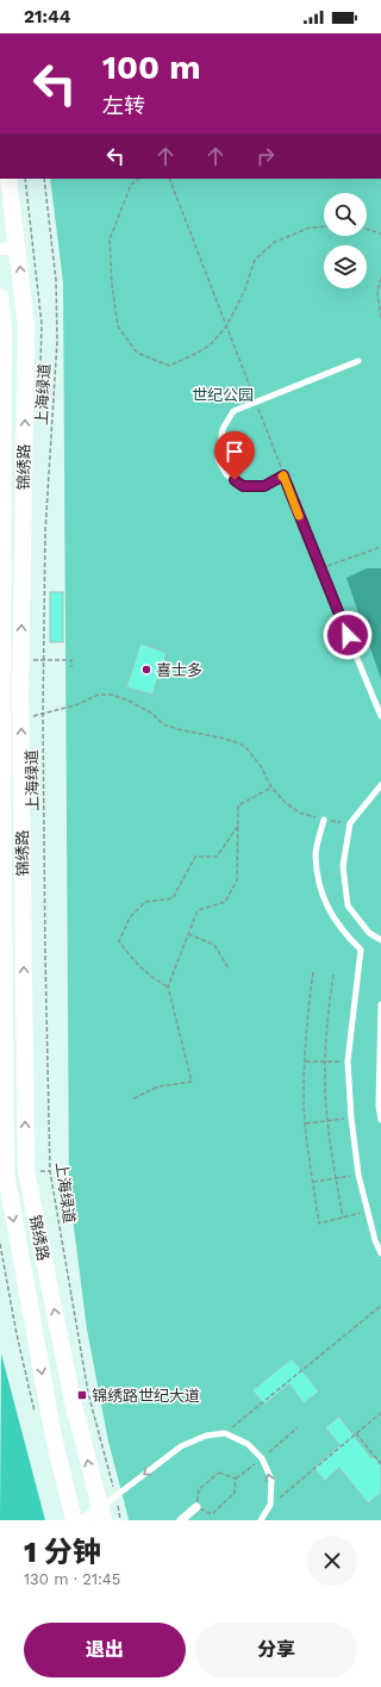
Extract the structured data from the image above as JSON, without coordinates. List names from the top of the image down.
{
  "streets": {
    "main road": ["锦绣路"],
    "path": ["上海绿道"]
  },
  "crossings": [
    ["上海绿道", "锦绣路"]
  ],
  "parks": ["世纪公园"],
  "places": {
    "other": ["喜士多"],
    "transit": ["锦绣路世纪大道"]
  },
  "page": {
    "status": "21:44",
    "turn": ["100 m", "左转"],
    "heading": ["1 分钟", "130 m · 21:45"],
    "buttons": ["退出", "分享"]
  }
}
